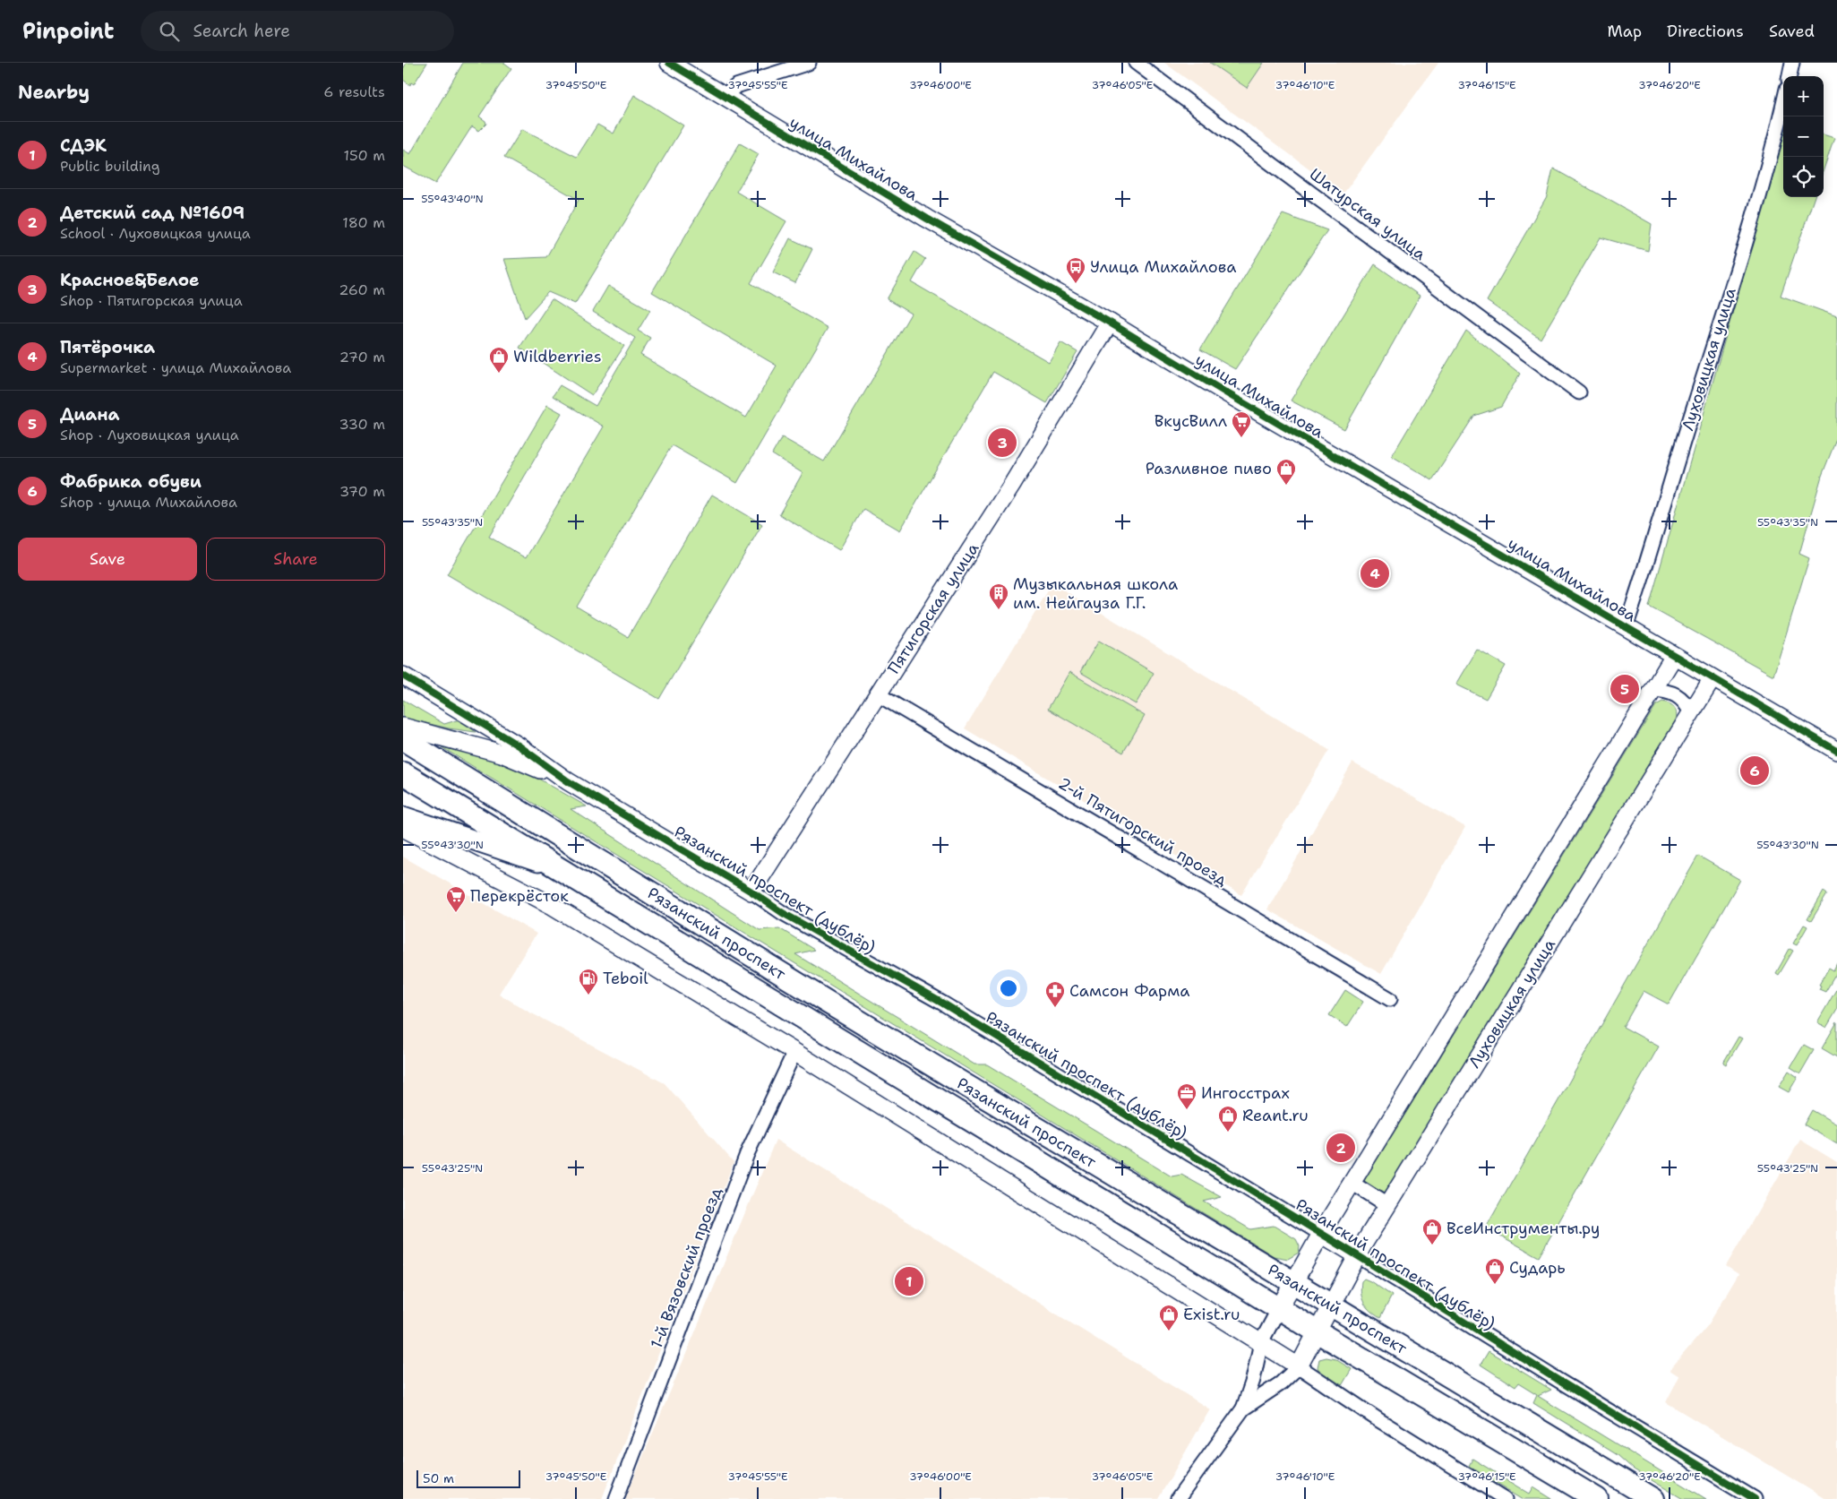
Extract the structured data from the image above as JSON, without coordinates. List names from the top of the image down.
{
  "streets": {
    "main road": ["Рязанский проспект"],
    "street": [
      "улица Михайлова",
      "Шатурская улица",
      "Луховицкая улица",
      "Пятигорская улица",
      "2-й Пятигорский проезд",
      "Рязанский проспект (дублёр)",
      "1-й Вязовский проезд"
    ]
  },
  "crossings": [
    ["улица Михайлова", "Луховицкая улица"],
    ["улица Михайлова", "Пятигорская улица"],
    ["Луховицкая улица", "Рязанский проспект (дублёр)"],
    ["Луховицкая улица", "Рязанский проспект"],
    ["Пятигорская улица", "2-й Пятигорский проезд"],
    ["Пятигорская улица", "Рязанский проспект (дублёр)"]
  ],
  "places": {
    "bus stop": ["Улица Михайлова"],
    "shop": [
      "Wildberries",
      "Разливное пиво",
      "Reant.ru",
      "ВсеИнструменты.ру",
      "Сударь",
      "Exist.ru"
    ],
    "supermarket": ["ВкусВилл", "Перекрёсток"],
    "building": ["Музыкальная школа им. Нейгауза Г.Г."],
    "fuel station": ["Teboil"],
    "pharmacy": ["Самсон Фарма"],
    "office": ["Ингосстрах"]
  },
  "scale_bar": "50 m",
  "page": {
    "header": "Pinpoint",
    "search": "Search here",
    "nav": ["Map", "Directions", "Saved"],
    "heading": ["Nearby", "6 results"],
    "map_buttons": ["+", "−"],
    "list": [
      {
        "mark": "1",
        "name": "СДЭК",
        "note": "Public building",
        "value": "150 m"
      },
      {
        "mark": "2",
        "name": "Детский сад №1609",
        "note": "School · Луховицкая улица",
        "value": "180 m"
      },
      {
        "mark": "3",
        "name": "Красное&Белое",
        "note": "Shop · Пятигорская улица",
        "value": "260 m"
      },
      {
        "mark": "4",
        "name": "Пятёрочка",
        "note": "Supermarket · улица Михайлова",
        "value": "270 m"
      },
      {
        "mark": "5",
        "name": "Диана",
        "note": "Shop · Луховицкая улица",
        "value": "330 m"
      },
      {
        "mark": "6",
        "name": "Фабрика обуви",
        "note": "Shop · улица Михайлова",
        "value": "370 m"
      }
    ],
    "pins": [
      "3",
      "4",
      "5",
      "6",
      "2",
      "1"
    ],
    "buttons": ["Save", "Share"],
    "scale": "50 m"
  },
  "coordinates": [
    "37°45'50\"E",
    "37°45'55\"E",
    "37°46'00\"E",
    "37°46'05\"E",
    "37°46'10\"E",
    "37°46'15\"E",
    "37°46'20\"E",
    "55°43'40\"N",
    "55°43'35\"N",
    "55°43'30\"N",
    "55°43'25\"N"
  ]
}
